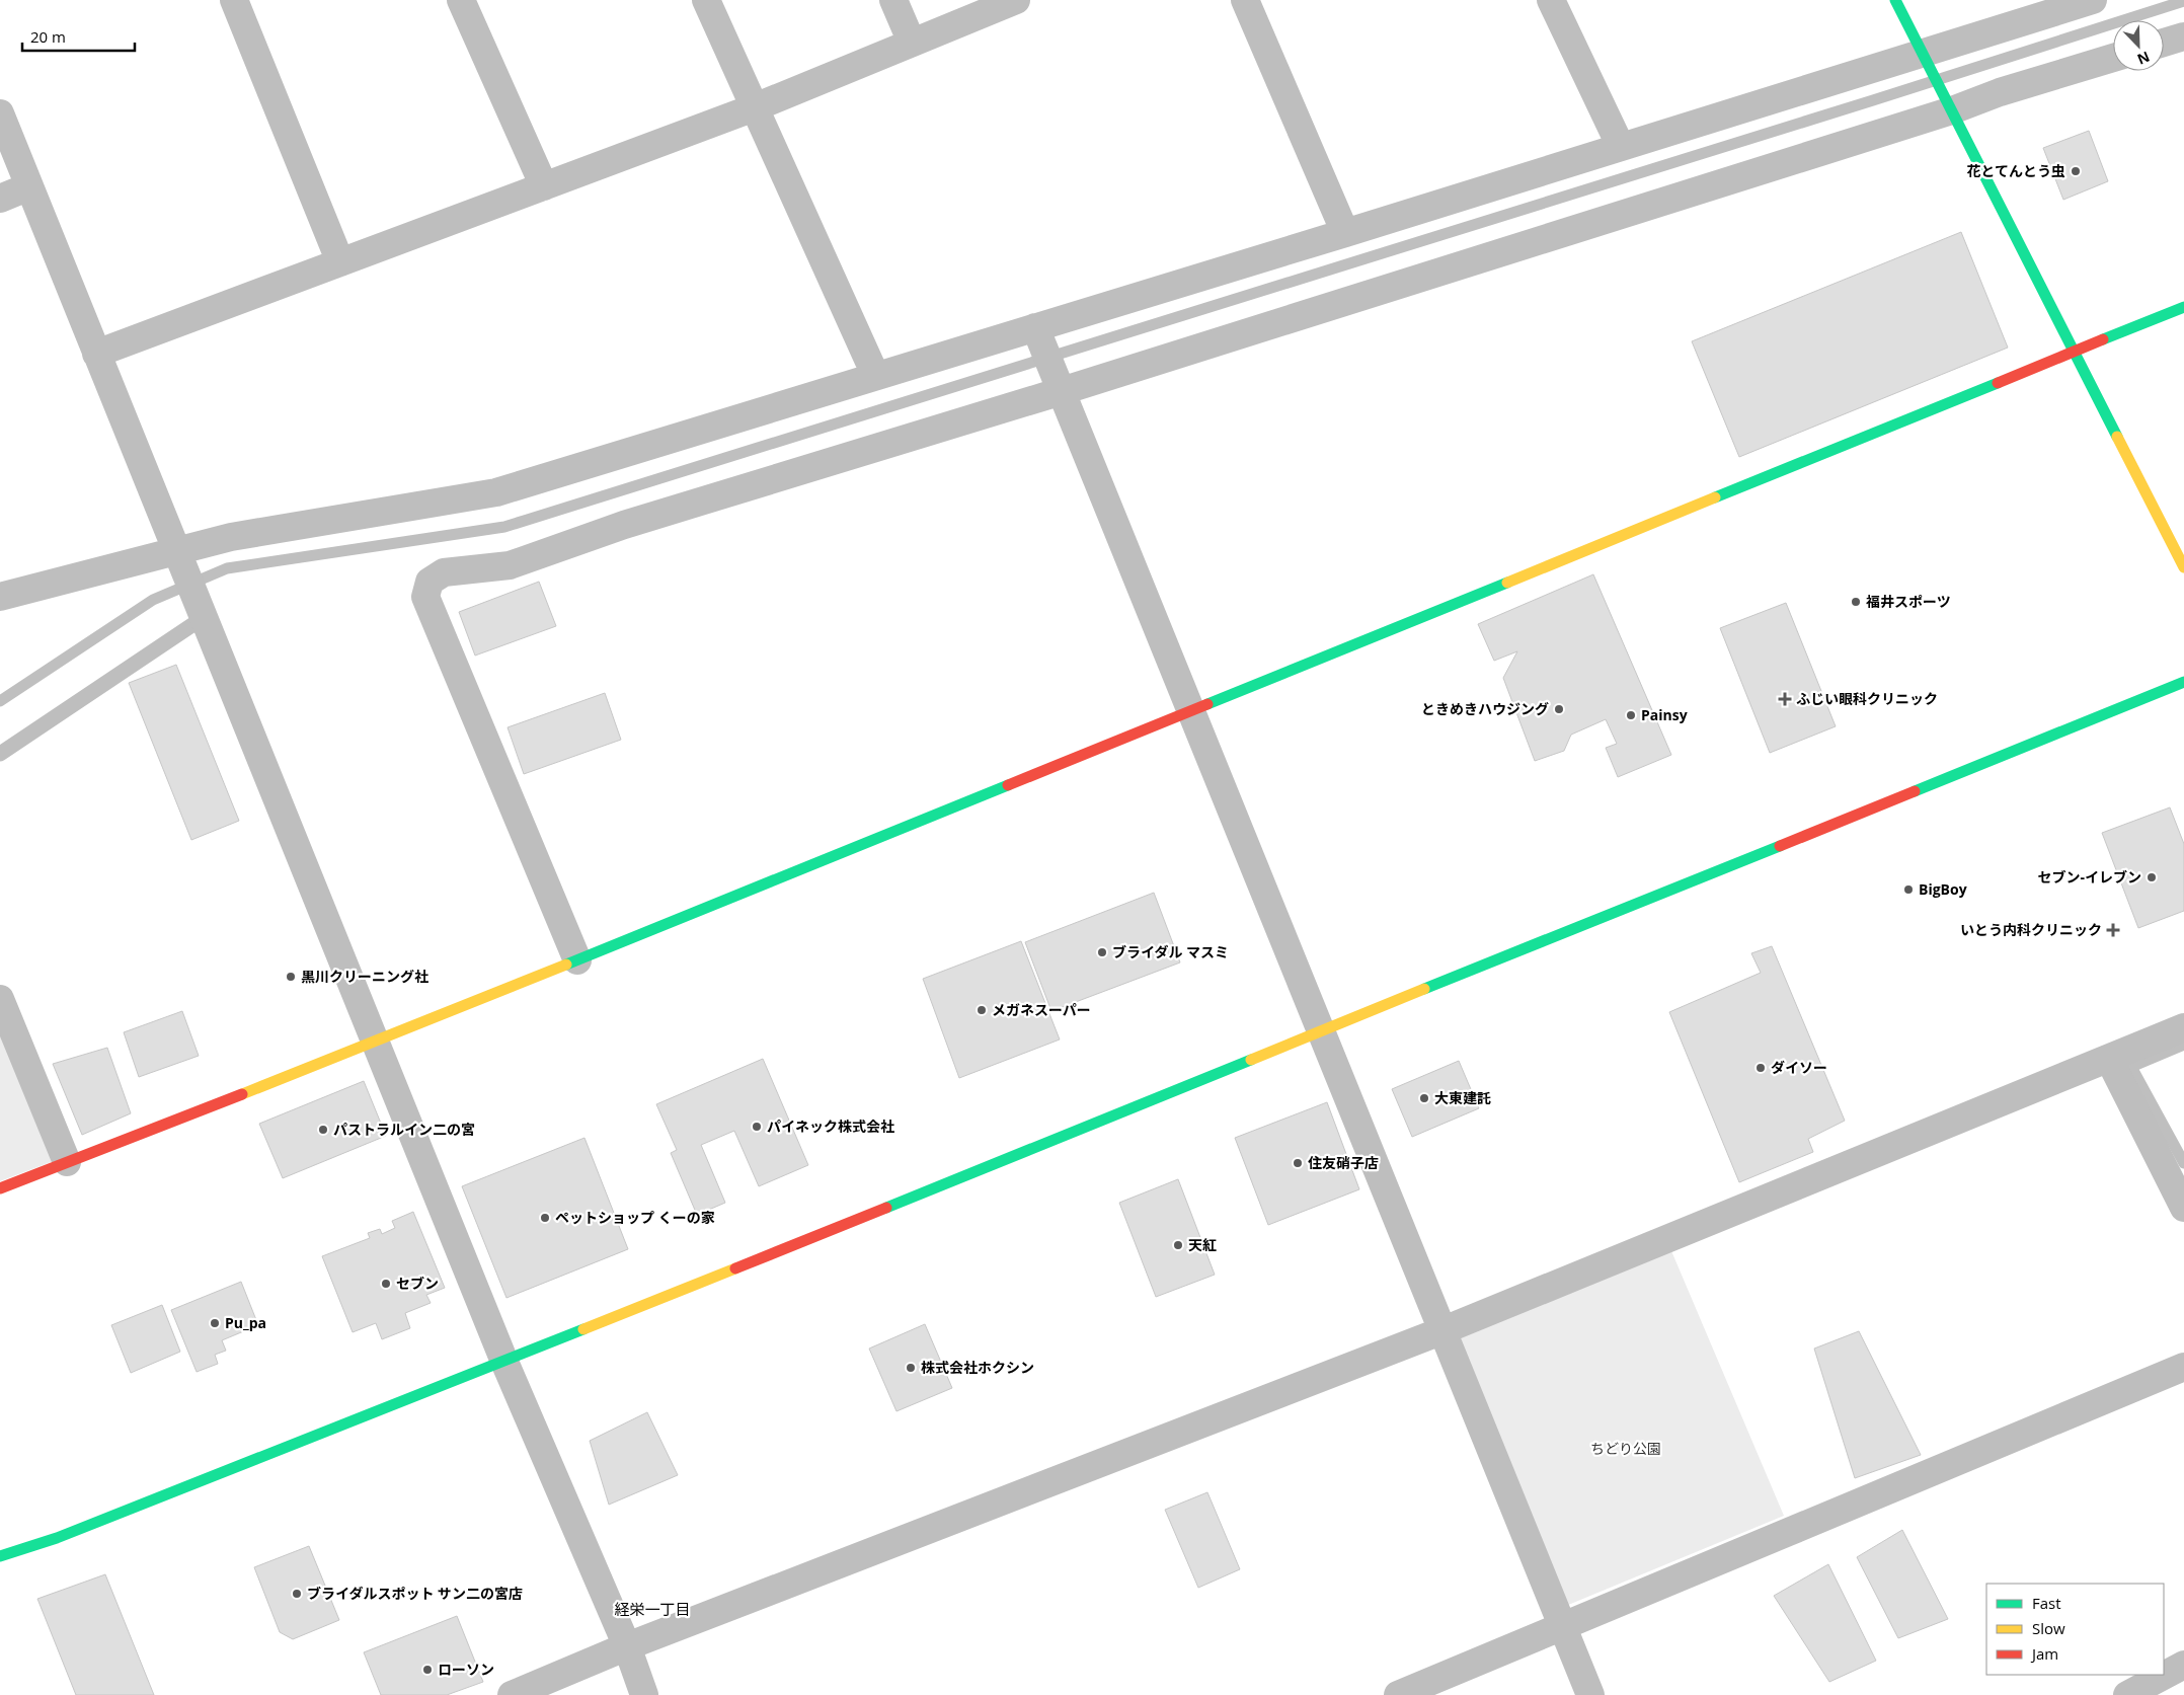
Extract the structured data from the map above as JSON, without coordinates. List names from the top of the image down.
{
  "districts": ["経栄一丁目"],
  "parks": ["ちどり公園"],
  "places": {
    "other": [
      "花とてんとう虫",
      "福井スポーツ",
      "ときめきハウジング",
      "Painsy",
      "セブン-イレブン",
      "BigBoy",
      "ブライダル マスミ",
      "黒川クリーニング社",
      "メガネスーパー",
      "ダイソー",
      "大東建託",
      "パイネック株式会社",
      "パストラルイン二の宮",
      "住友硝子店",
      "ペットショップ くーの家",
      "天紅",
      "セブン",
      "Pu_pa",
      "株式会社ホクシン",
      "ブライダルスポット サン二の宮店",
      "ローソン"
    ],
    "health": ["ふじい眼科クリニック", "いとう内科クリニック"]
  },
  "legend": ["Fast", "Slow", "Jam"],
  "scale_bar": "20 m",
  "north": "bottom right"
}
